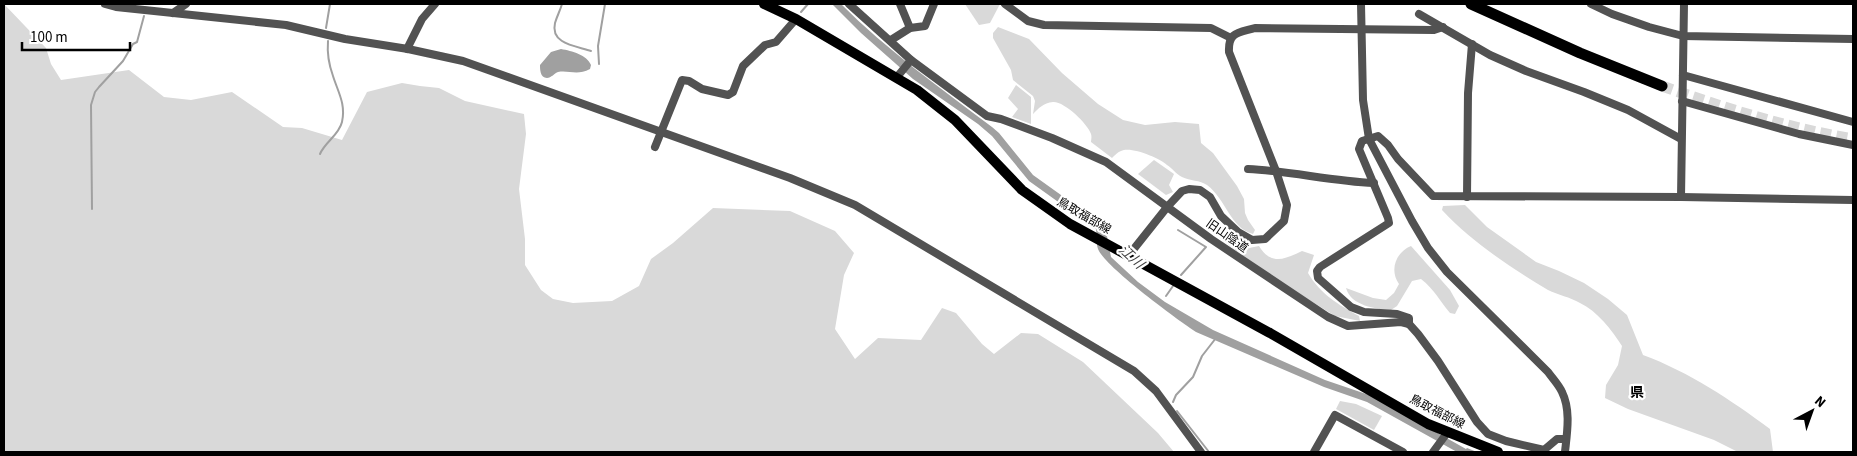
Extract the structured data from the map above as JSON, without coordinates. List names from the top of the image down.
{
  "streets": {
    "main road": ["鳥取福部線"],
    "street": ["旧山陰道"]
  },
  "districts": ["県"],
  "water": ["江川"],
  "scale_bar": "100 m",
  "north": "top right"
}
